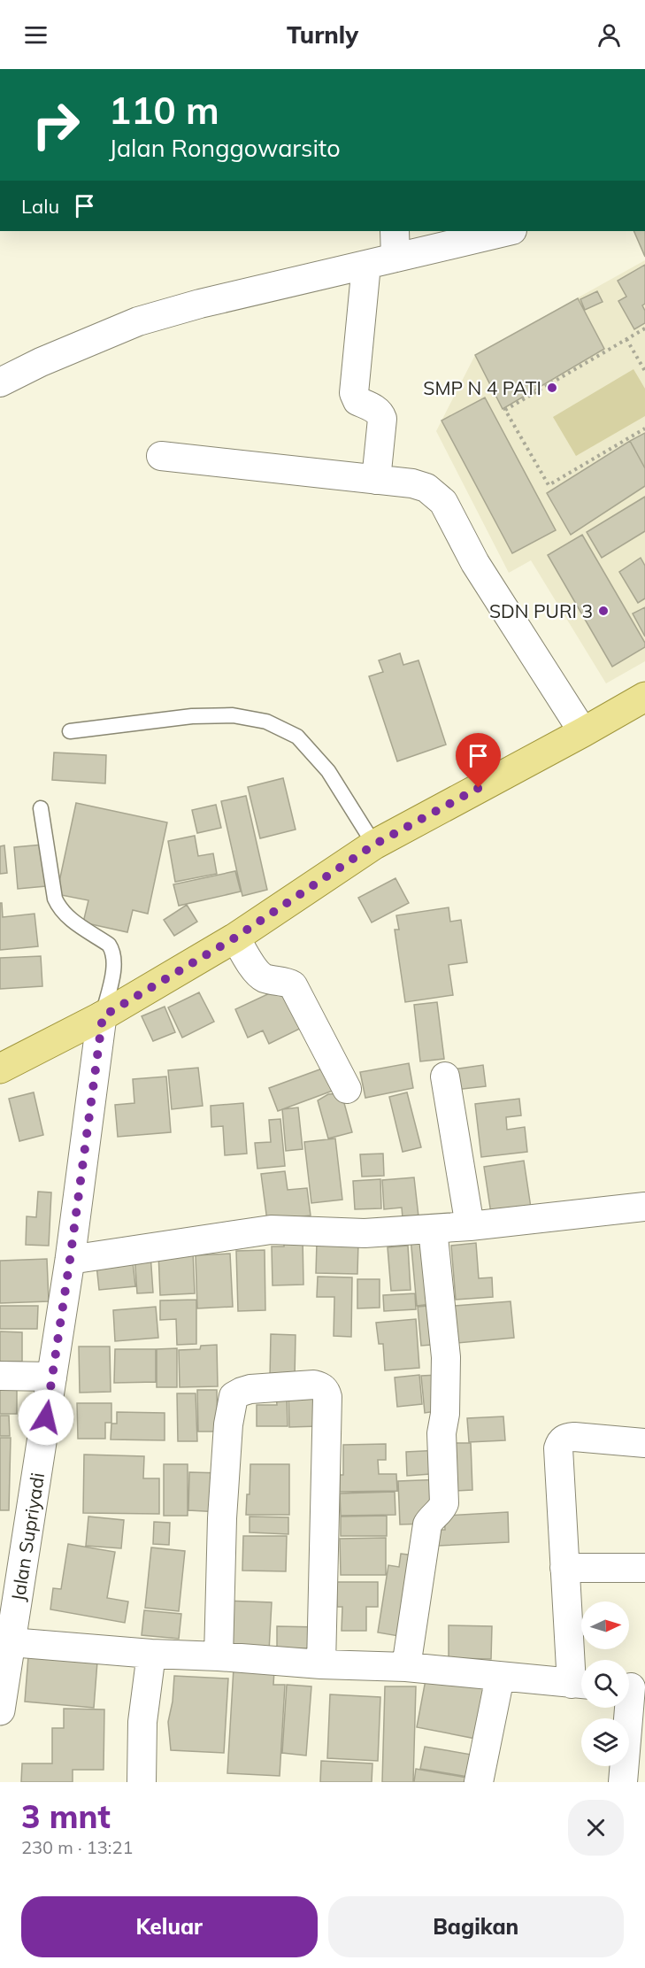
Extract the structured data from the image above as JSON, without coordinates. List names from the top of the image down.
{
  "streets": {
    "street": ["Jalan Supriyadi"]
  },
  "places": ["SMP N 4 PATI", "SDN PURI 3"],
  "north": "right",
  "page": {
    "header": "Turnly",
    "turn": ["110 m", "Jalan Ronggowarsito"],
    "then": "Lalu",
    "heading": ["3 mnt", "230 m · 13:21"],
    "buttons": ["Keluar", "Bagikan"]
  }
}
